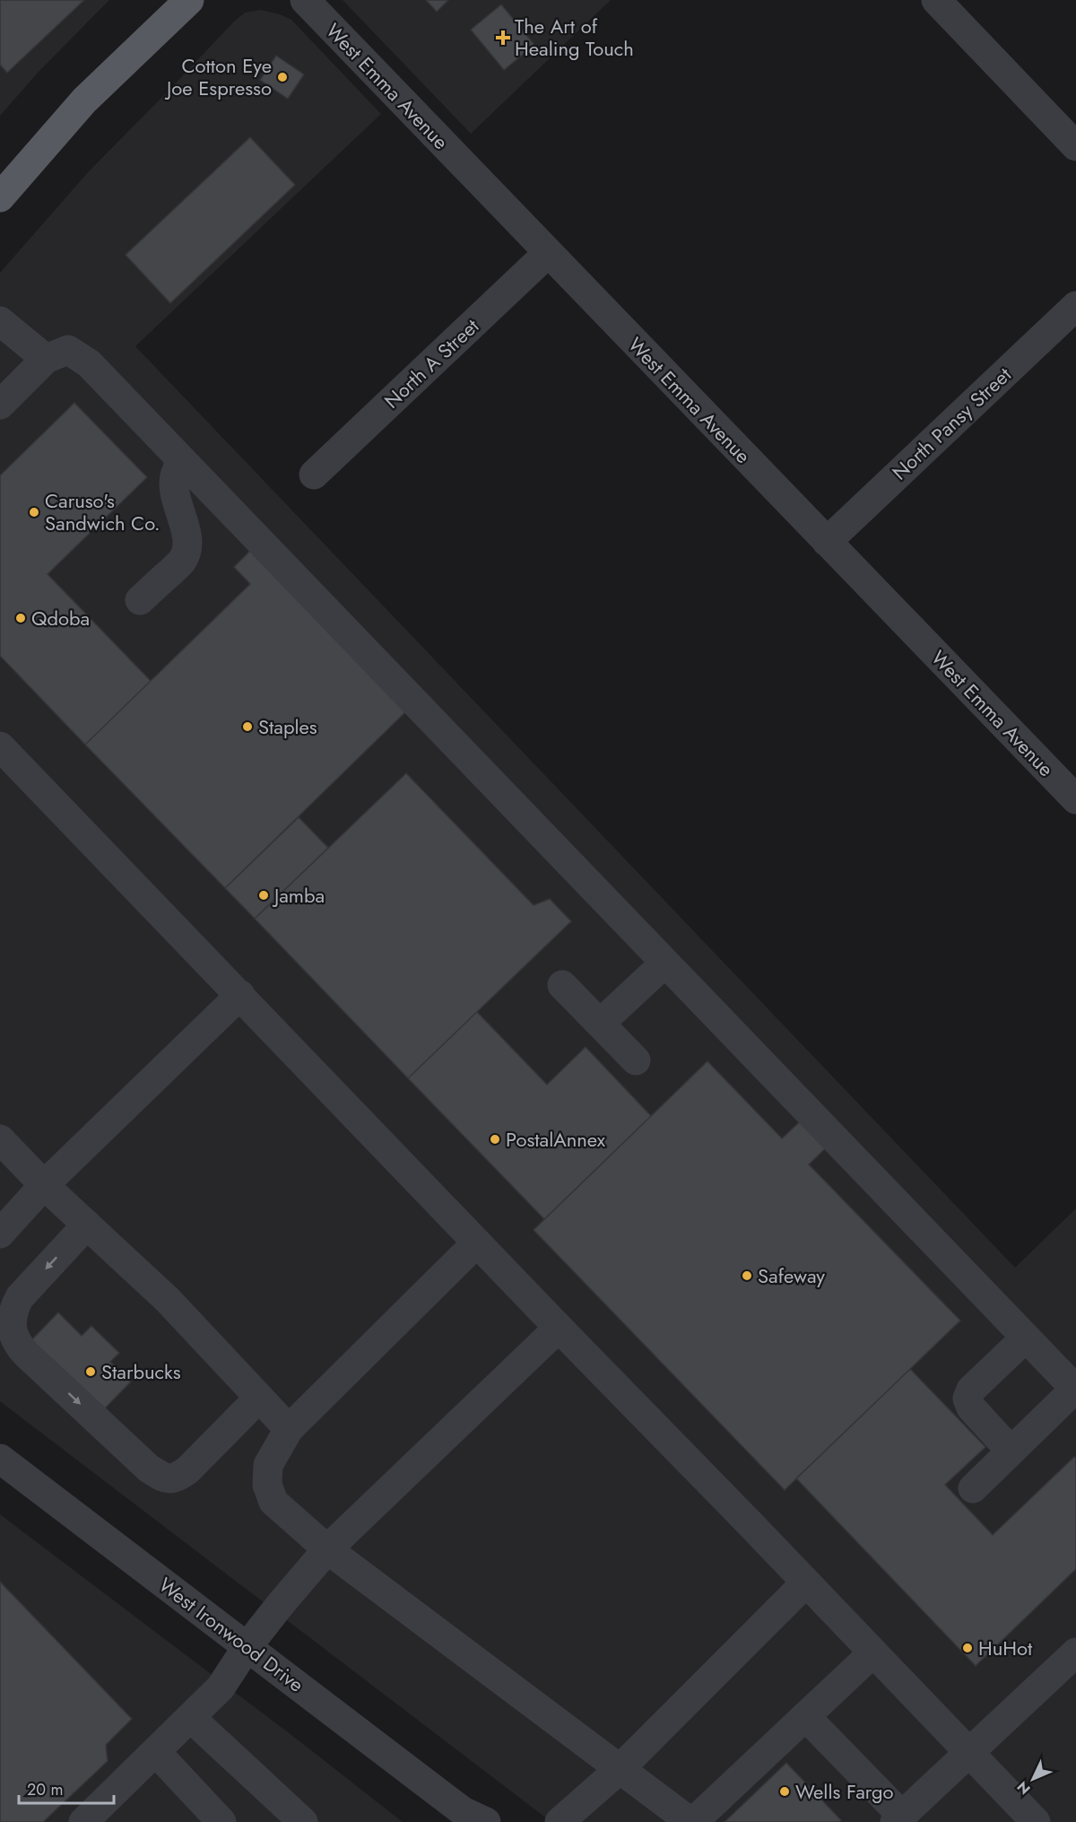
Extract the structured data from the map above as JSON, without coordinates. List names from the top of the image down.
{
  "streets": {
    "street": [
      "West Emma Avenue",
      "North A Street",
      "North Pansy Street",
      "West Ironwood Drive"
    ]
  },
  "crossings": [
    ["West Emma Avenue", "North A Street"],
    ["West Emma Avenue", "North Pansy Street"]
  ],
  "places": {
    "health": ["The Art of Healing Touch"],
    "other": [
      "Cotton Eye Joe Espresso",
      "Caruso's Sandwich Co.",
      "Qdoba",
      "Staples",
      "Jamba",
      "PostalAnnex",
      "Safeway",
      "Starbucks",
      "HuHot",
      "Wells Fargo"
    ]
  },
  "scale_bar": "20 m",
  "north": "bottom left"
}
